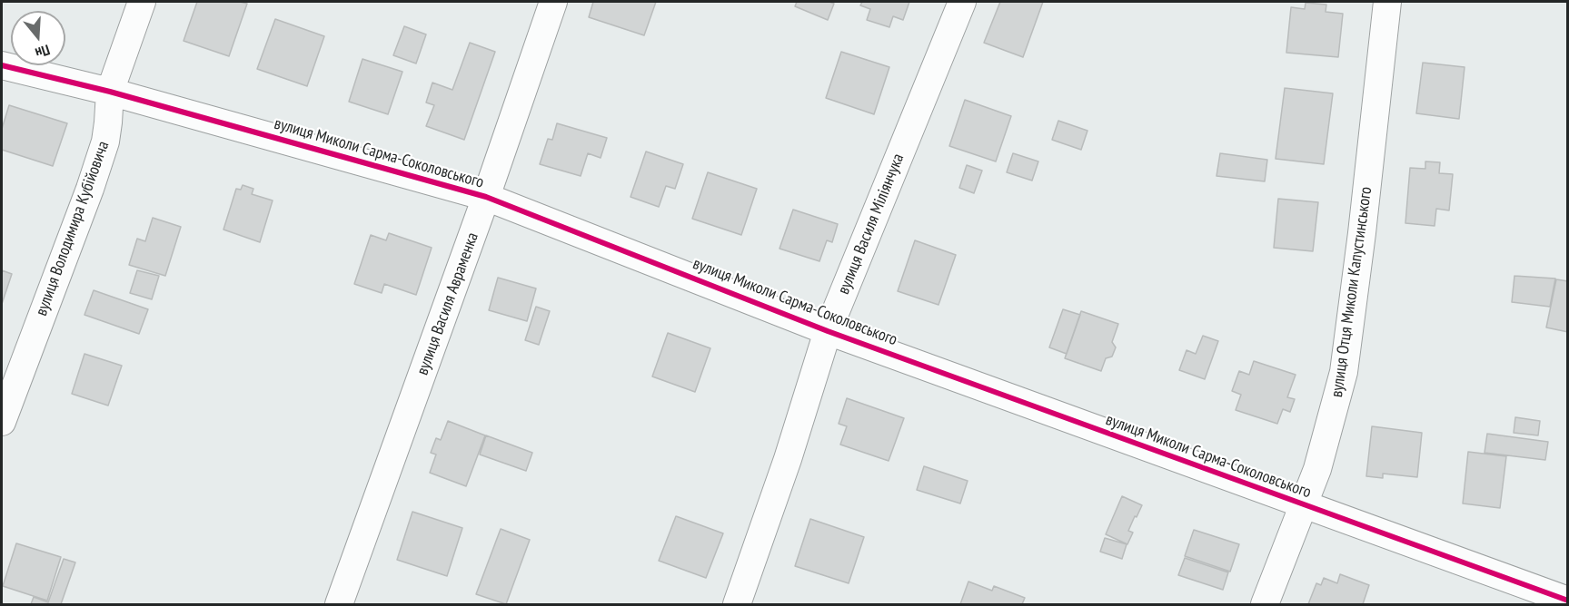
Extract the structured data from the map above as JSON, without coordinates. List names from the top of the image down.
{
  "streets": {
    "street": [
      "вулиця Миколи Сарма-Соколовського",
      "вулиця Василя Міліянчука",
      "вулиця Володимира Кубійовича",
      "вулиця Отця Миколи Капустинського",
      "вулиця Василя Авраменка"
    ]
  },
  "crossings": [
    ["вулиця Миколи Сарма-Соколовського", "вулиця Василя Міліянчука"],
    ["вулиця Миколи Сарма-Соколовського", "вулиця Володимира Кубійовича"],
    ["вулиця Миколи Сарма-Соколовського", "вулиця Отця Миколи Капустинського"],
    ["вулиця Миколи Сарма-Соколовського", "вулиця Василя Авраменка"]
  ],
  "north": "bottom"
}
